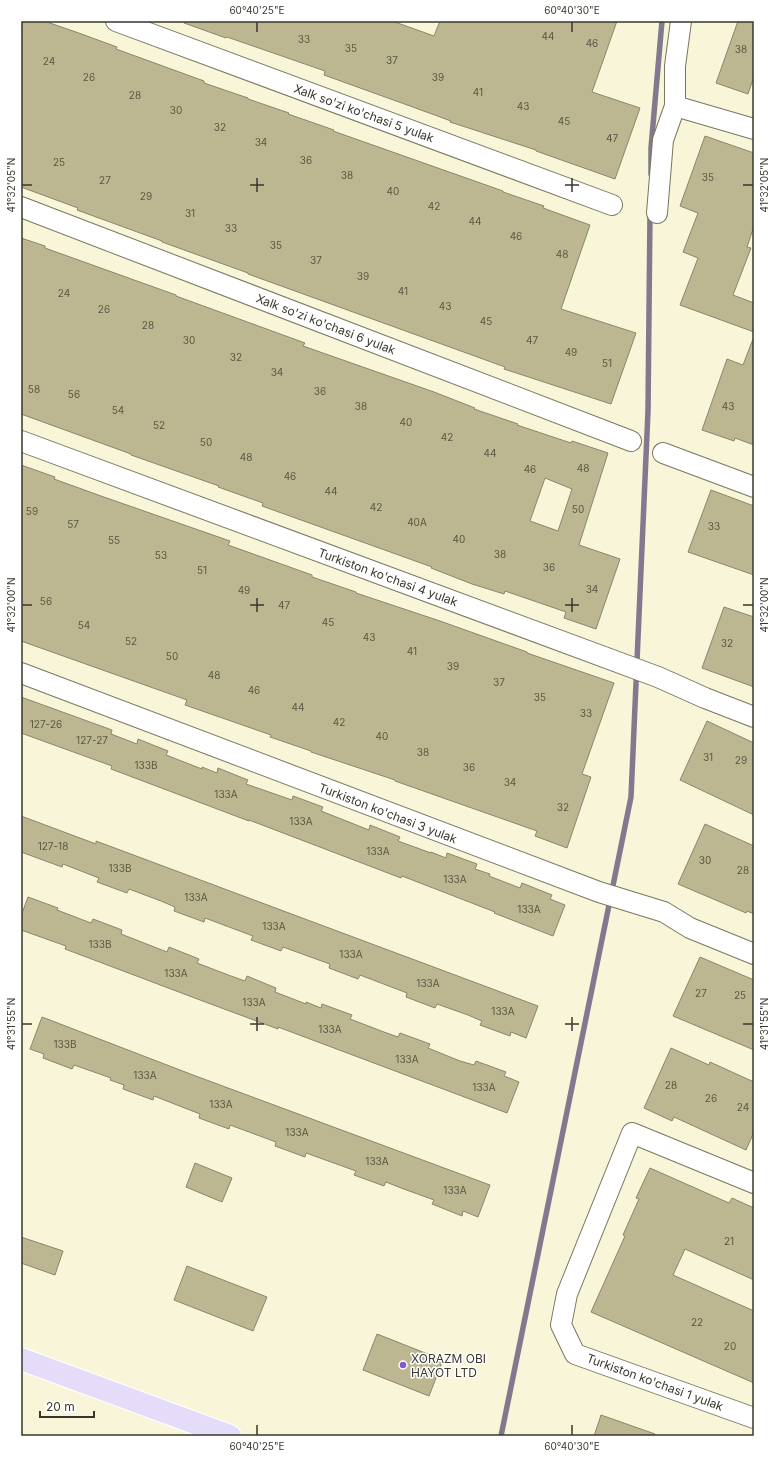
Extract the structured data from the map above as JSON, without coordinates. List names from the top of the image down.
{
  "streets": {
    "street": [
      "Xalk so'zi ko'chasi 5 yulak",
      "Xalk so'zi ko'chasi 6 yulak",
      "Turkiston ko'chasi 4 yulak",
      "Turkiston ko'chasi 3 yulak",
      "Turkiston ko'chasi 1 yulak"
    ]
  },
  "places": ["XORAZM OBI HAYOT LTD"],
  "house_numbers": [
    "44",
    "33",
    "46",
    "35",
    "38",
    "37",
    "24",
    "26",
    "39",
    "41",
    "28",
    "43",
    "30",
    "45",
    "32",
    "47",
    "34",
    "36",
    "25",
    "38",
    "35",
    "27",
    "40",
    "29",
    "42",
    "31",
    "44",
    "33",
    "46",
    "35",
    "48",
    "37",
    "39",
    "41",
    "24",
    "43",
    "26",
    "45",
    "28",
    "30",
    "47",
    "49",
    "32",
    "51",
    "34",
    "58",
    "36",
    "56",
    "38",
    "43",
    "54",
    "40",
    "52",
    "42",
    "50",
    "44",
    "48",
    "48",
    "46",
    "46",
    "44",
    "42",
    "50",
    "59",
    "40A",
    "57",
    "33",
    "40",
    "55",
    "38",
    "53",
    "36",
    "51",
    "34",
    "49",
    "56",
    "47",
    "45",
    "54",
    "43",
    "52",
    "32",
    "41",
    "50",
    "39",
    "48",
    "37",
    "46",
    "35",
    "44",
    "33",
    "42",
    "127-26",
    "40",
    "127-27",
    "38",
    "31",
    "29",
    "133В",
    "36",
    "34",
    "133A",
    "32",
    "133A",
    "127-18",
    "133A",
    "30",
    "133В",
    "28",
    "133A",
    "133A",
    "133A",
    "133A",
    "133В",
    "133A",
    "133A",
    "133A",
    "27",
    "25",
    "133A",
    "133A",
    "133A",
    "133В",
    "133A",
    "133A",
    "28",
    "133A",
    "26",
    "133A",
    "24",
    "133A",
    "133A",
    "133A",
    "21",
    "22",
    "20"
  ],
  "scale_bar": "20 m",
  "coordinates": [
    "60°40'25\"E",
    "60°40'30\"E",
    "41°32'05\"N",
    "41°32'00\"N",
    "41°31'55\"N"
  ]
}
